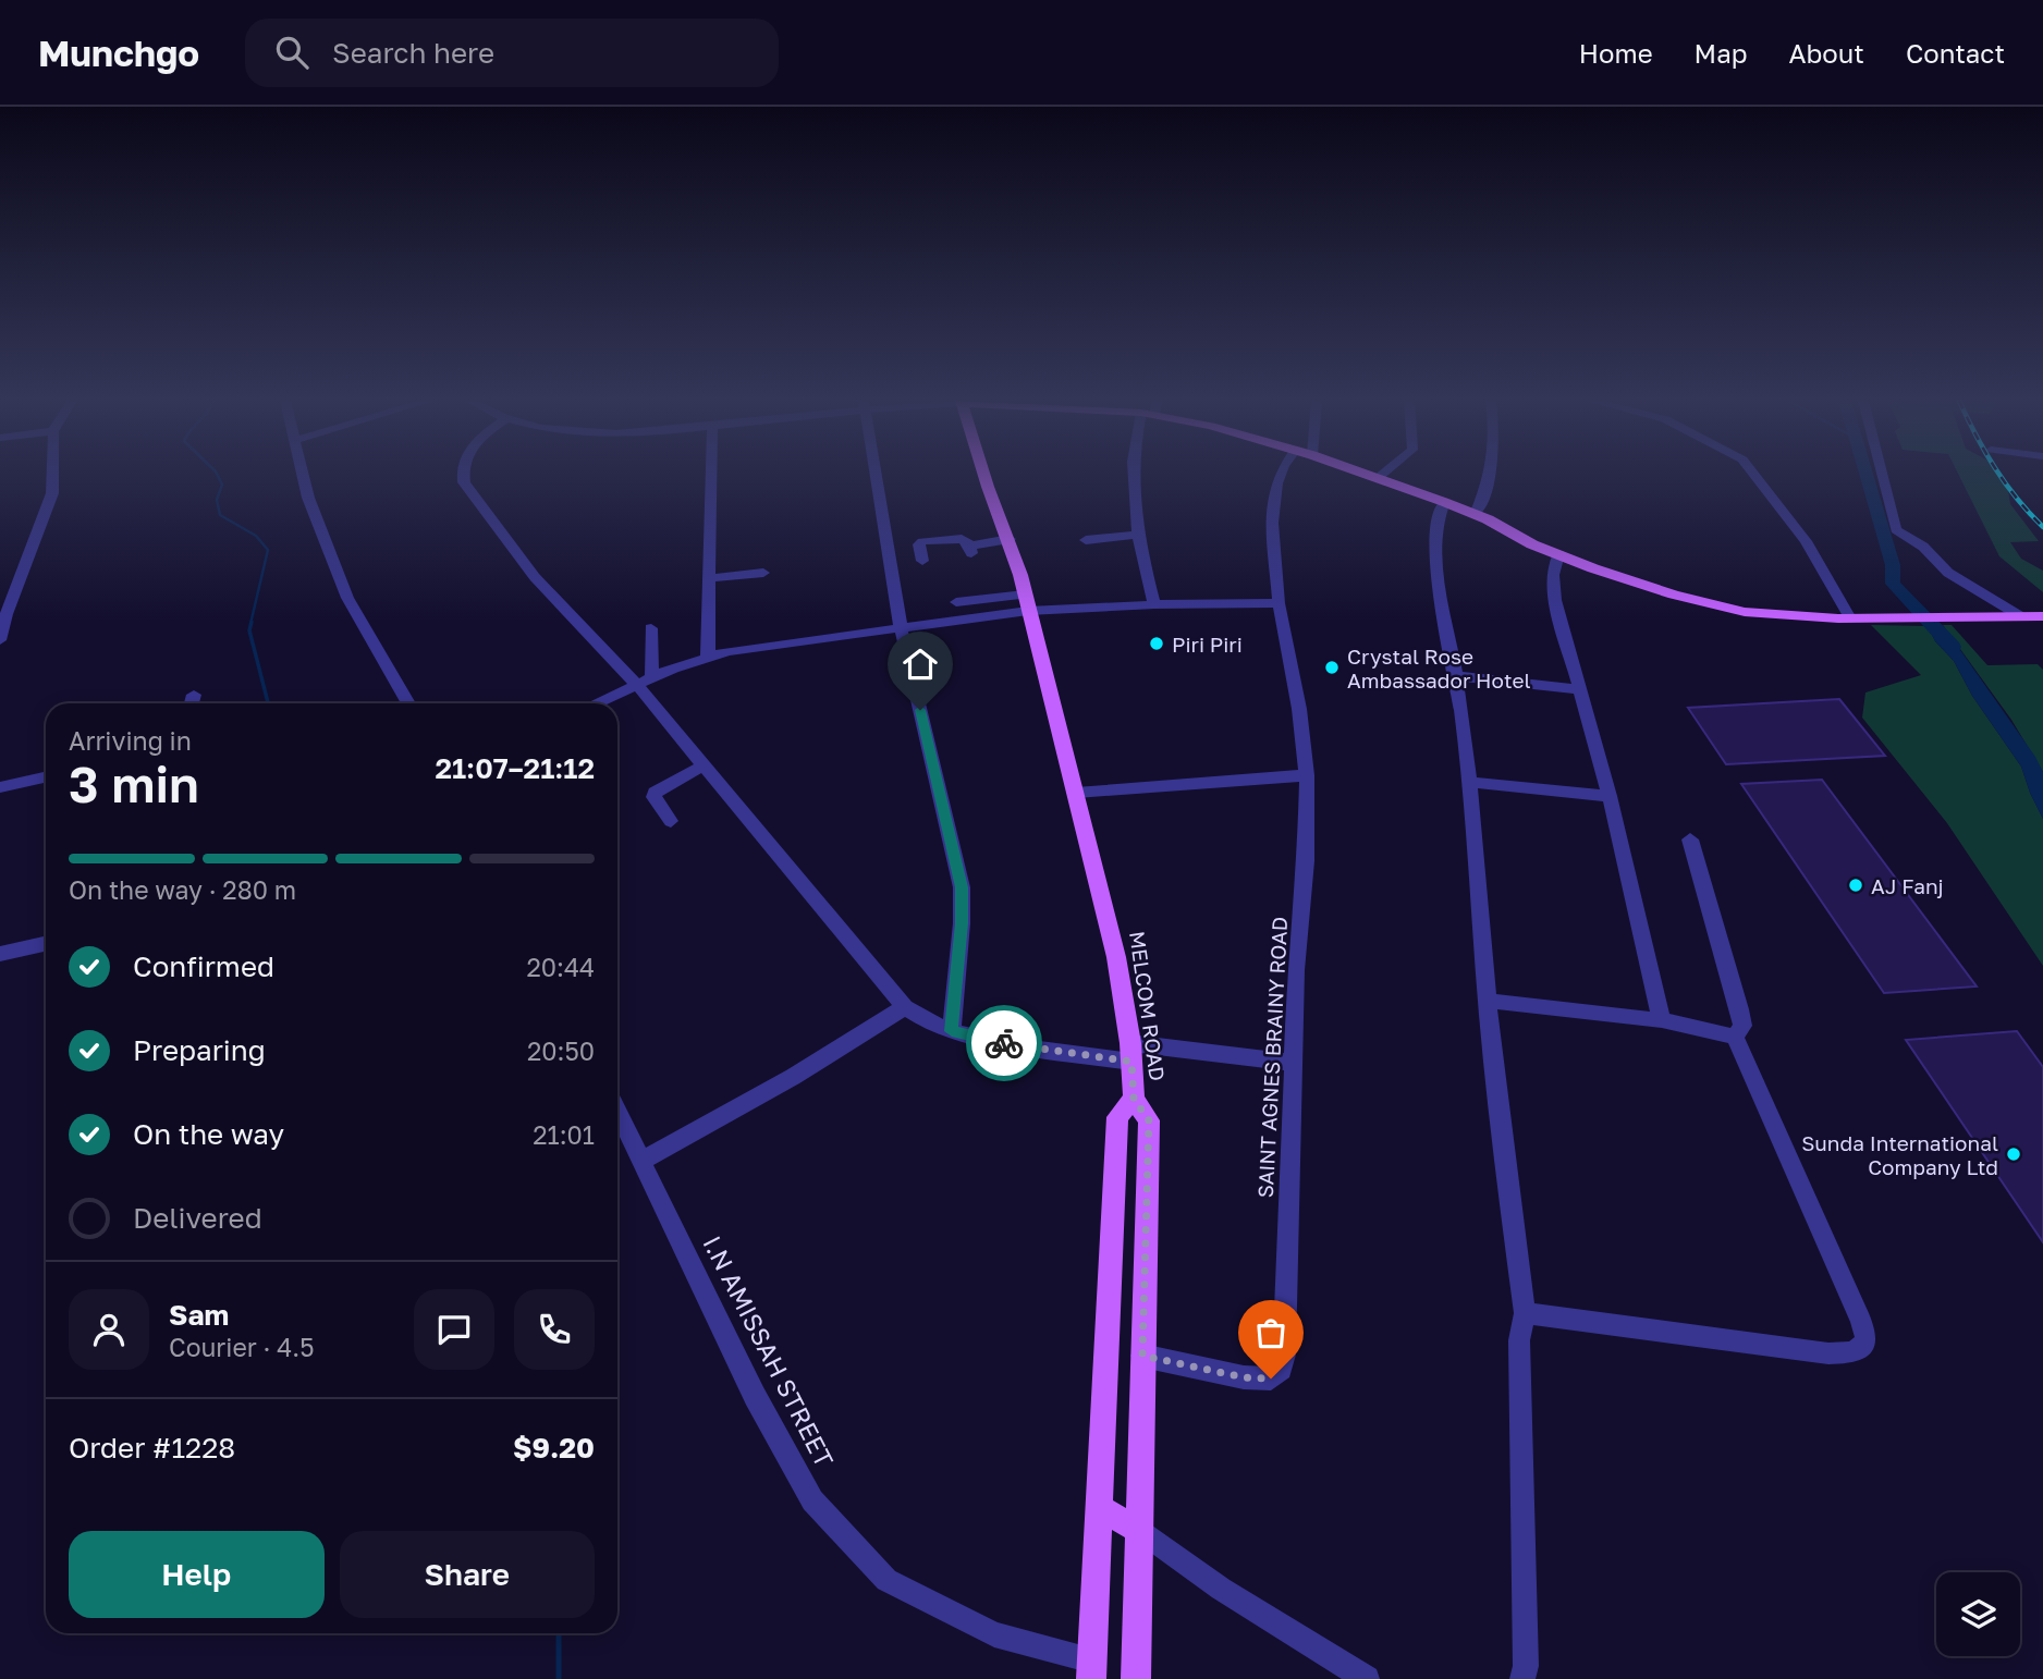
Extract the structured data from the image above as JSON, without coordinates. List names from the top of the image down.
{
  "streets": {
    "main road": ["MELCOM ROAD"],
    "street": ["SAINT AGNES BRAINY ROAD", "I.N AMISSAH STREET"]
  },
  "crossings": [
    ["MELCOM ROAD", "I.N AMISSAH STREET"]
  ],
  "places": [
    "Piri Piri",
    "Crystal Rose Ambassador Hotel",
    "AJ Fanj",
    "Sunda International Company Ltd"
  ],
  "page": {
    "header": "Munchgo",
    "search": "Search here",
    "nav": [
      "Home",
      "Map",
      "About",
      "Contact"
    ],
    "heading": ["3 min", "Arriving in", "21:07–21:12"],
    "panel": [
      "Sam",
      "Courier · 4.5",
      "Order #1228",
      "$9.20"
    ],
    "bar": "On the way · 280 m",
    "list": [
      ["Confirmed", "20:44"],
      ["Preparing", "20:50"],
      ["On the way", "21:01"],
      "Delivered"
    ],
    "buttons": ["Help", "Share"]
  }
}
